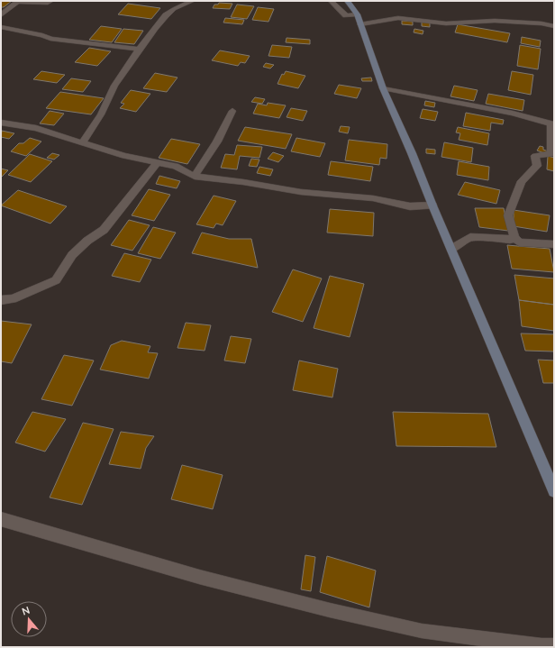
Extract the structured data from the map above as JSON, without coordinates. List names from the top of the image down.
{
  "north": "top"
}
